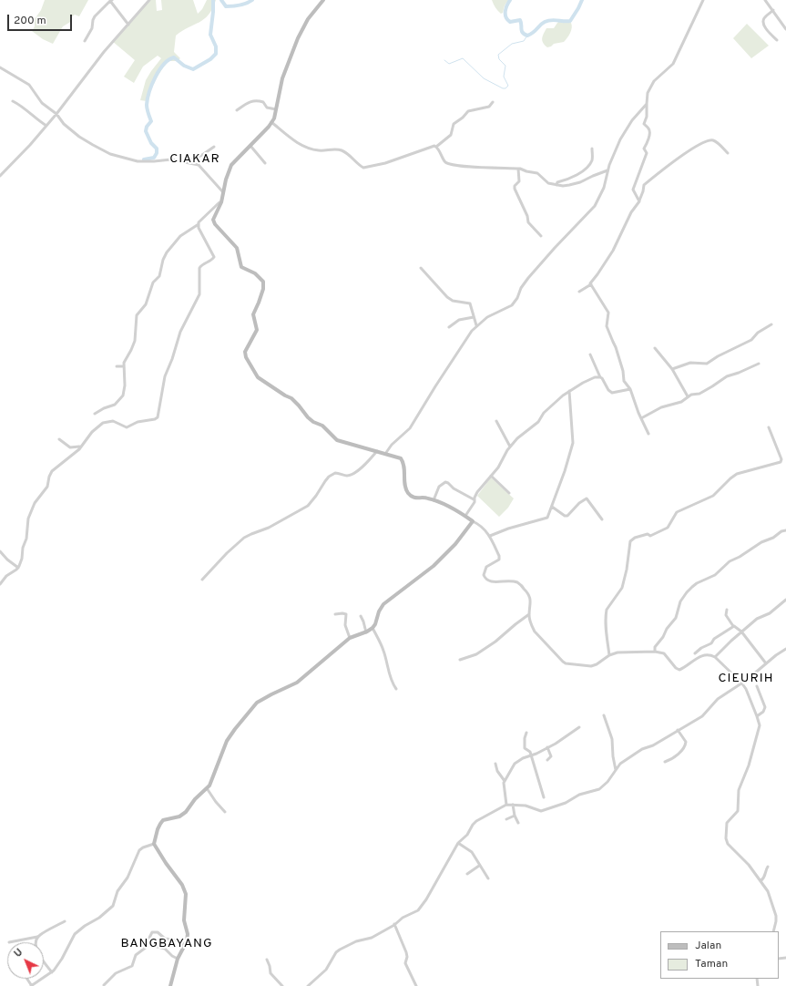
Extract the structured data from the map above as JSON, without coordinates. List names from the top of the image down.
{
  "districts": ["CIAKAR", "CIEURIH", "BANGBAYANG"],
  "legend": ["Jalan", "Taman"],
  "scale_bar": "200 m",
  "north": "top left"
}
